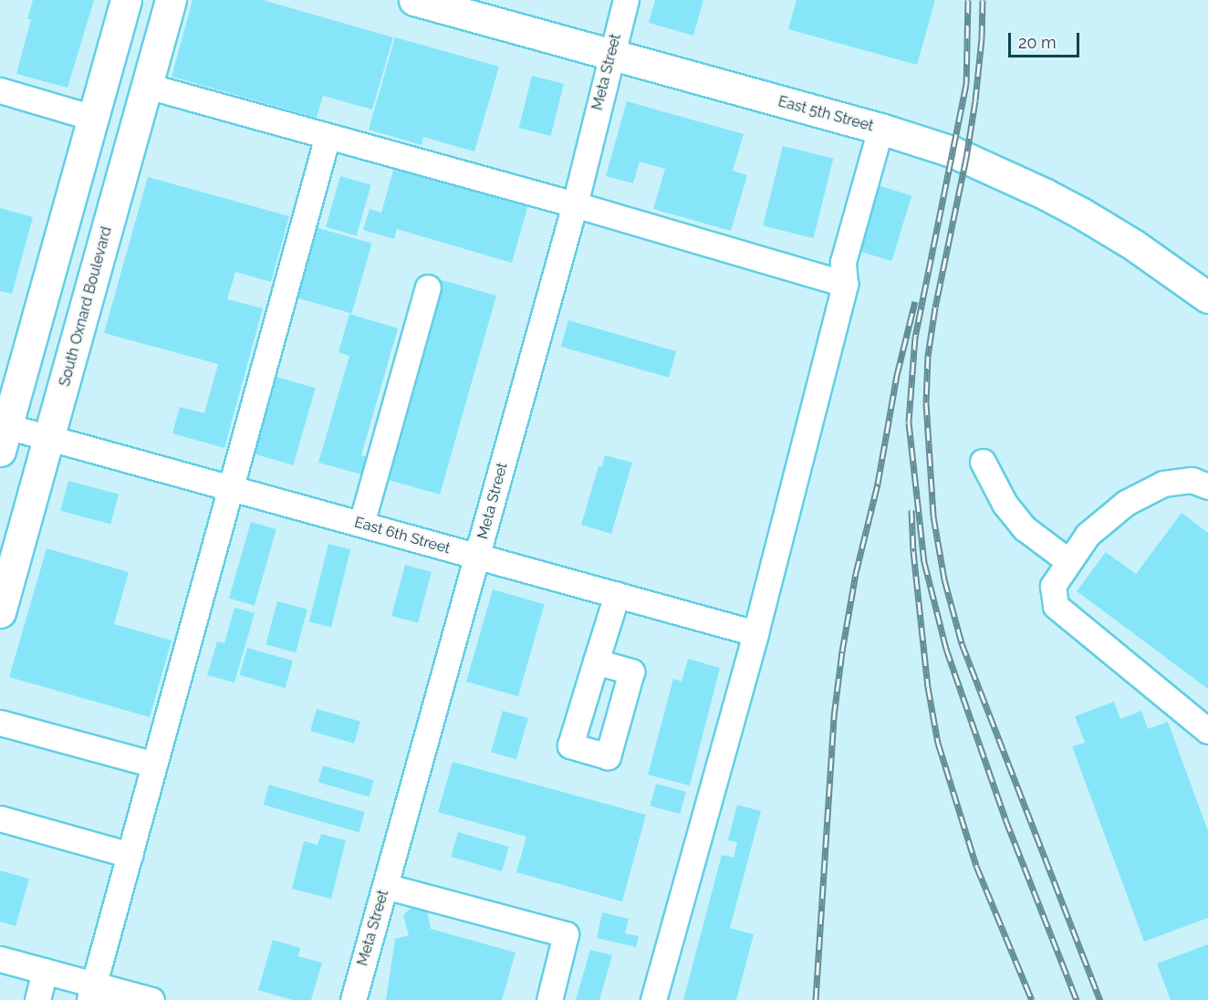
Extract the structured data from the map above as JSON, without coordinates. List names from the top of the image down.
{
  "streets": {
    "main road": ["East 5th Street", "South Oxnard Boulevard"],
    "street": ["Meta Street", "East 6th Street"]
  },
  "crossings": [
    ["Meta Street", "East 5th Street"],
    ["Meta Street", "East 6th Street"],
    ["South Oxnard Boulevard", "East 6th Street"]
  ],
  "scale_bar": "20 m"
}
